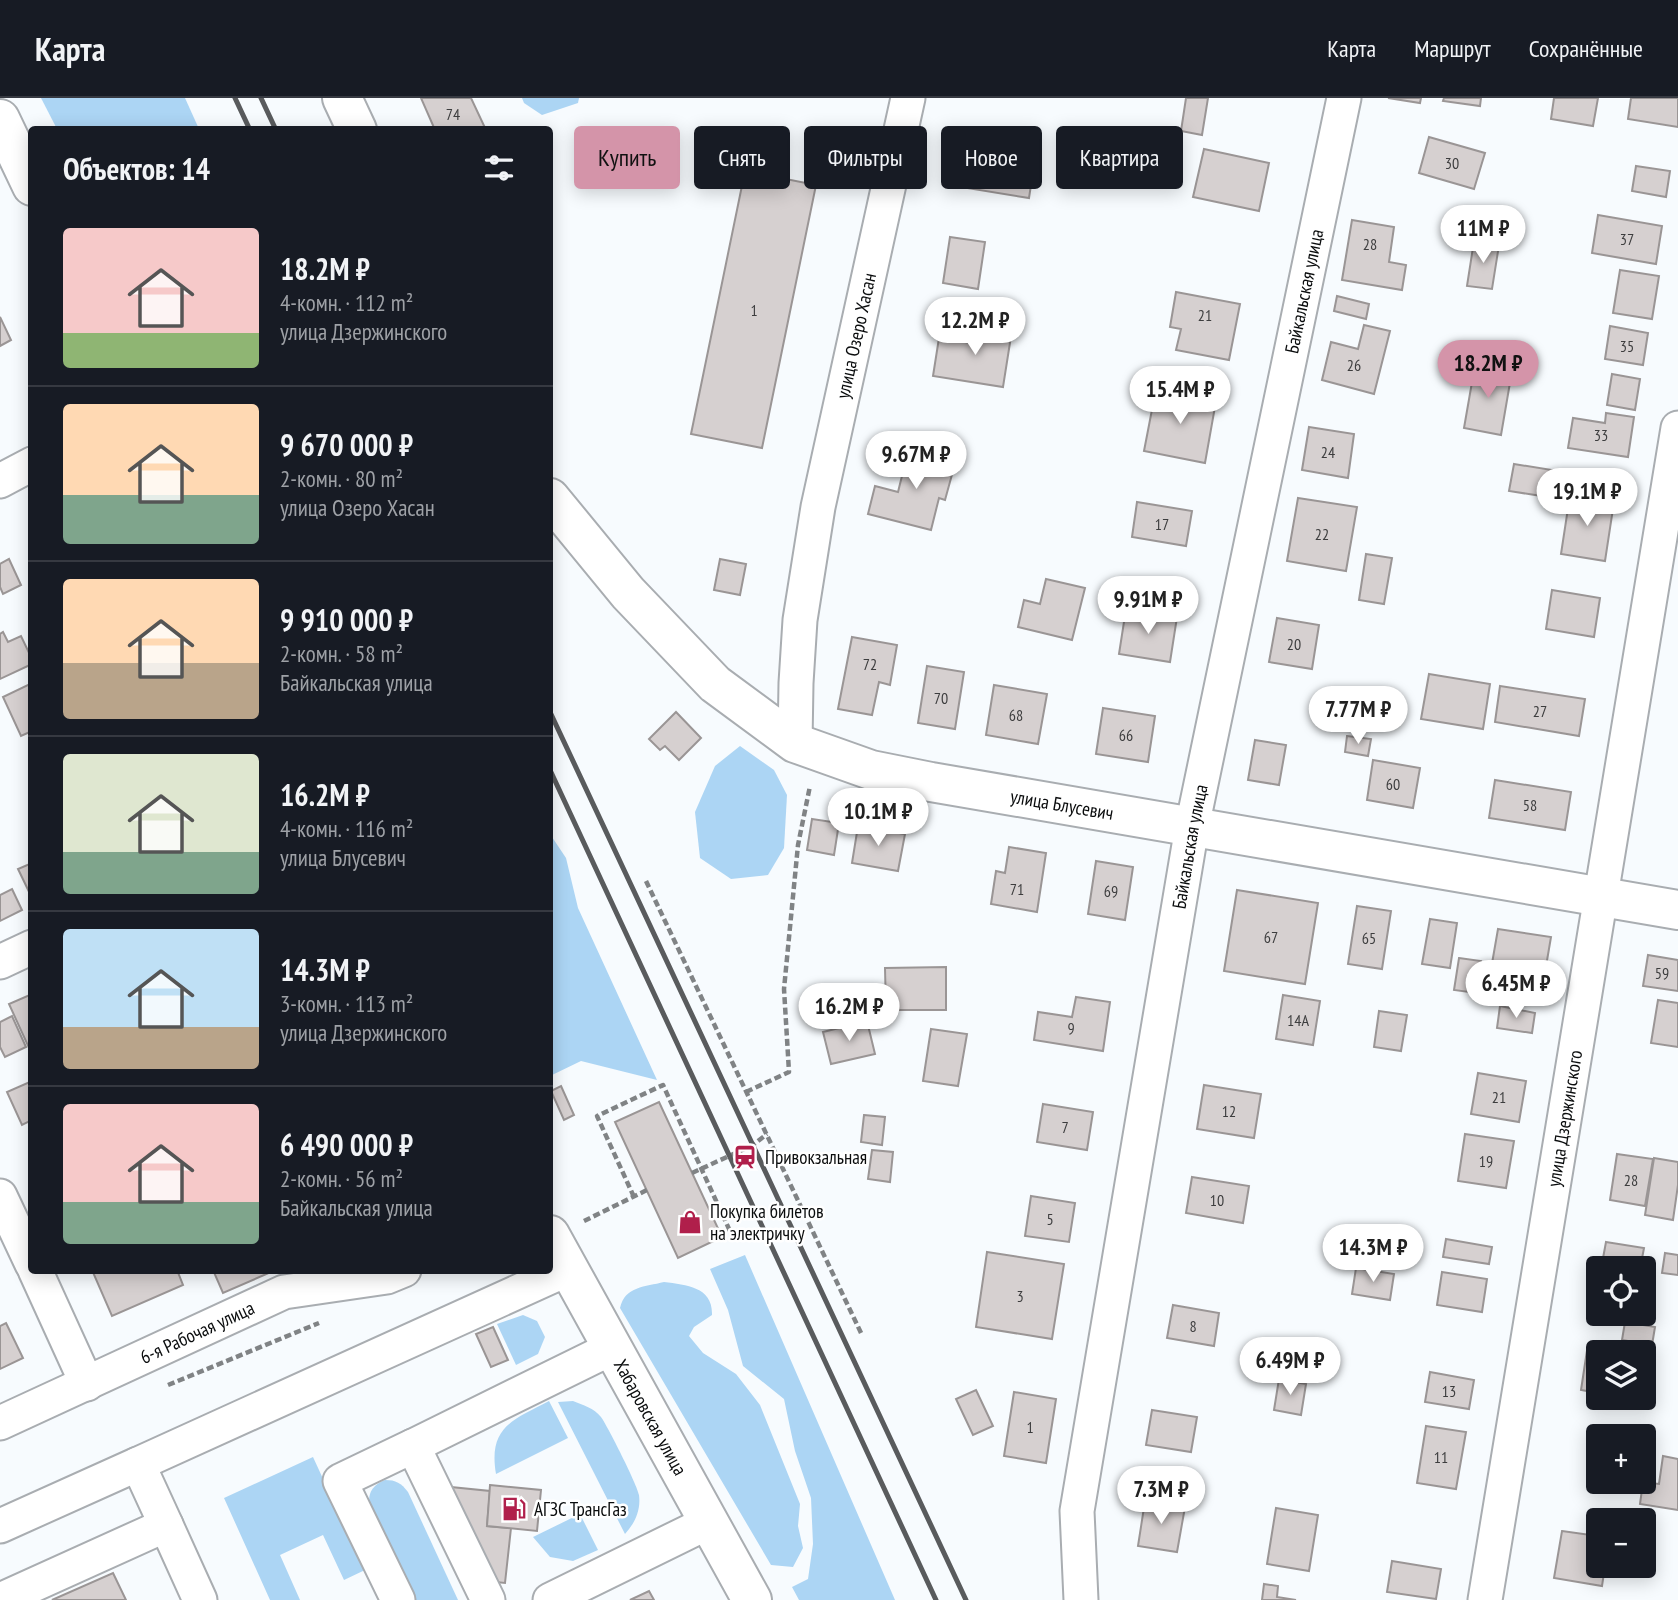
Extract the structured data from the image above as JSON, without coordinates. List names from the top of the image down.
{
  "streets": {
    "main road": ["улица Блусевич", "Хабаровская улица"],
    "street": [
      "Байкальская улица",
      "улица Озеро Хасан",
      "улица Дзержинского",
      "6-я Рабочая улица"
    ]
  },
  "crossings": [
    ["Байкальская улица", "улица Блусевич"],
    ["улица Озеро Хасан", "улица Блусевич"],
    ["улица Блусевич", "улица Дзержинского"]
  ],
  "places": {
    "station": ["Привокзальная"],
    "shop": ["Покупка билетов на электричку"],
    "fuel station": ["АГЗС ТрансГаз"]
  },
  "house_numbers": [
    "74",
    "30",
    "37",
    "28",
    "1",
    "21",
    "35",
    "26",
    "33",
    "24",
    "17",
    "22",
    "20",
    "72",
    "70",
    "27",
    "68",
    "66",
    "60",
    "58",
    "71",
    "69",
    "67",
    "65",
    "59",
    "14А",
    "9",
    "21",
    "12",
    "7",
    "19",
    "28",
    "10",
    "5",
    "3",
    "8",
    "13",
    "1",
    "11"
  ],
  "page": {
    "header": "Карта",
    "nav": ["Карта", "Маршрут", "Сохранённые"],
    "chip": [
      "Купить",
      "Снять",
      "Фильтры",
      "Новое",
      "Квартира"
    ],
    "heading": "Объектов: 14",
    "price": [
      "11M ₽",
      "12.2M ₽",
      "18.2M ₽",
      "15.4M ₽",
      "9.67M ₽",
      "19.1M ₽",
      "9.91M ₽",
      "7.77M ₽",
      "10.1M ₽",
      "6.45M ₽",
      "16.2M ₽",
      "14.3M ₽",
      "6.49M ₽",
      "7.3M ₽"
    ],
    "list": [
      {
        "name": "18.2M ₽",
        "note": "4-комн. · 112 m² · улица Дзержинского"
      },
      {
        "name": "9 670 000 ₽",
        "note": "2-комн. · 80 m² · улица Озеро Хасан"
      },
      {
        "name": "9 910 000 ₽",
        "note": "2-комн. · 58 m² · Байкальская улица"
      },
      {
        "name": "16.2M ₽",
        "note": "4-комн. · 116 m² · улица Блусевич"
      },
      {
        "name": "14.3M ₽",
        "note": "3-комн. · 113 m² · улица Дзержинского"
      },
      {
        "name": "6 490 000 ₽",
        "note": "2-комн. · 56 m² · Байкальская улица"
      }
    ],
    "map_buttons": ["+", "−"]
  }
}
